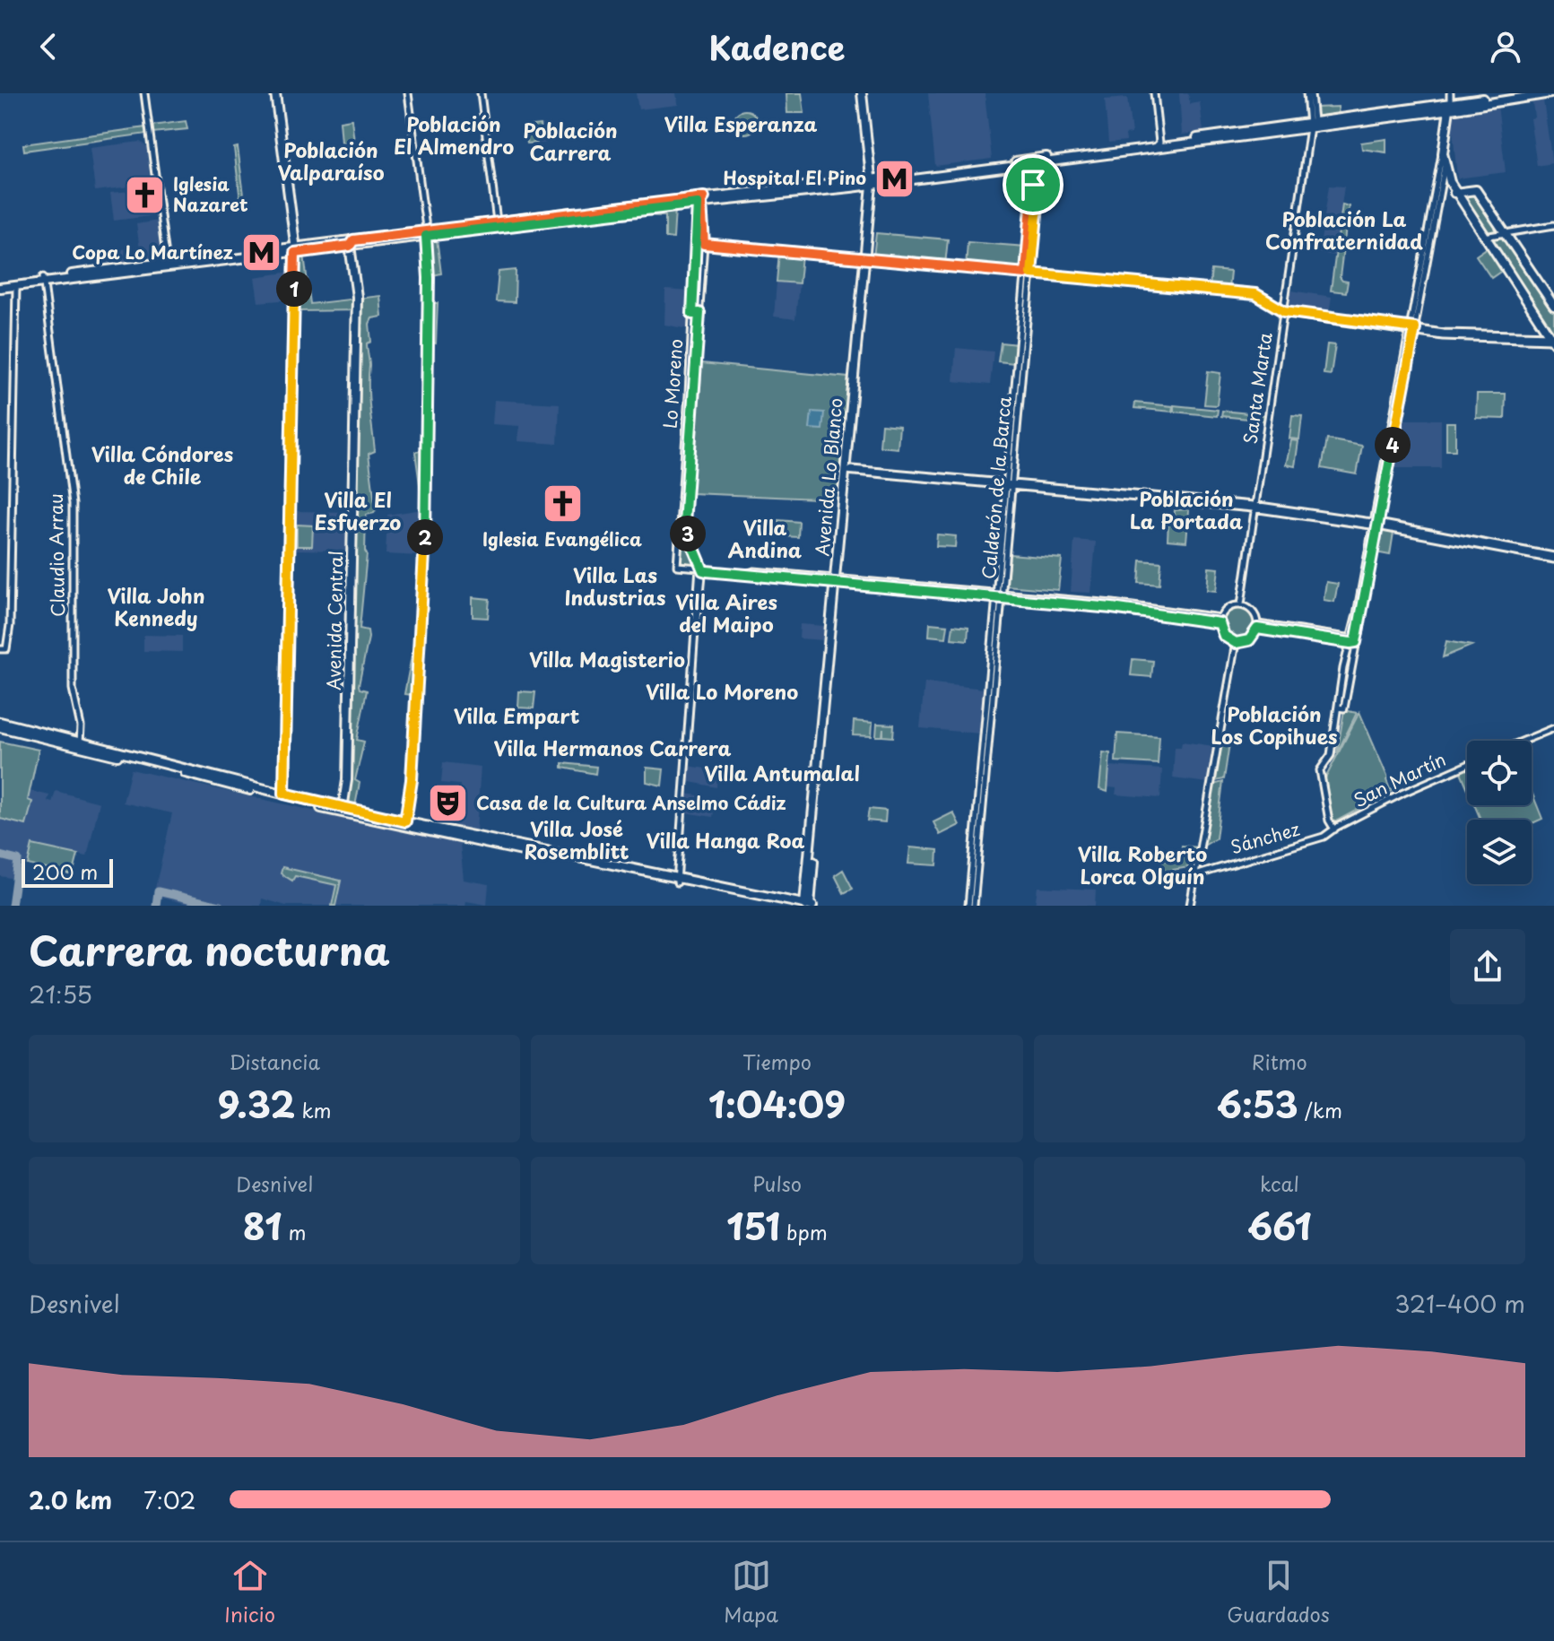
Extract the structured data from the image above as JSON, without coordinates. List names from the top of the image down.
{
  "streets": {
    "main road": ["Avenida Lo Blanco", "Avenida Central"],
    "street": [
      "Lo Moreno",
      "Santa Marta",
      "Calderón de la Barca",
      "Claudio Arrau",
      "San Martín",
      "Sánchez"
    ]
  },
  "crossings": [
    ["San Martín", "Sánchez"]
  ],
  "districts": [
    "Población El Almendro",
    "Villa Esperanza",
    "Población Carrera",
    "Población Valparaíso",
    "Población La Confraternidad",
    "Villa Cóndores de Chile",
    "Población La Portada",
    "Villa El Esfuerzo",
    "Villa Andina",
    "Villa Las Industrias",
    "Villa John Kennedy",
    "Villa Aires del Maipo",
    "Villa Magisterio",
    "Villa Lo Moreno",
    "Población Los Copihues",
    "Villa Empart",
    "Villa Hermanos Carrera",
    "Villa Antumalal",
    "Villa José Rosemblitt",
    "Villa Hanga Roa",
    "Villa Roberto Lorca Olguín"
  ],
  "places": {
    "metro station": ["Hospital El Pino", "Copa Lo Martínez"],
    "church": ["Iglesia Nazaret", "Iglesia Evangélica"],
    "theatre": ["Casa de la Cultura Anselmo Cádiz"]
  },
  "scale_bar": "200 m",
  "page": {
    "header": "Kadence",
    "pins": [
      "1",
      "4",
      "3",
      "2"
    ],
    "scale": "200 m",
    "heading": ["Carrera nocturna", "21:55"],
    "stats": [
      ["Distancia", "9.32 km"],
      ["Tiempo", "1:04:09"],
      ["Ritmo", "6:53 /km"],
      ["Desnivel", "81 m"],
      ["Pulso", "151 bpm"],
      ["kcal", "661"]
    ],
    "chart": ["Desnivel", "321–400 m"],
    "list": [
      {
        "name": "2.0 km",
        "note": "7:02"
      }
    ],
    "tabs": ["Inicio", "Mapa", "Guardados"]
  }
}
